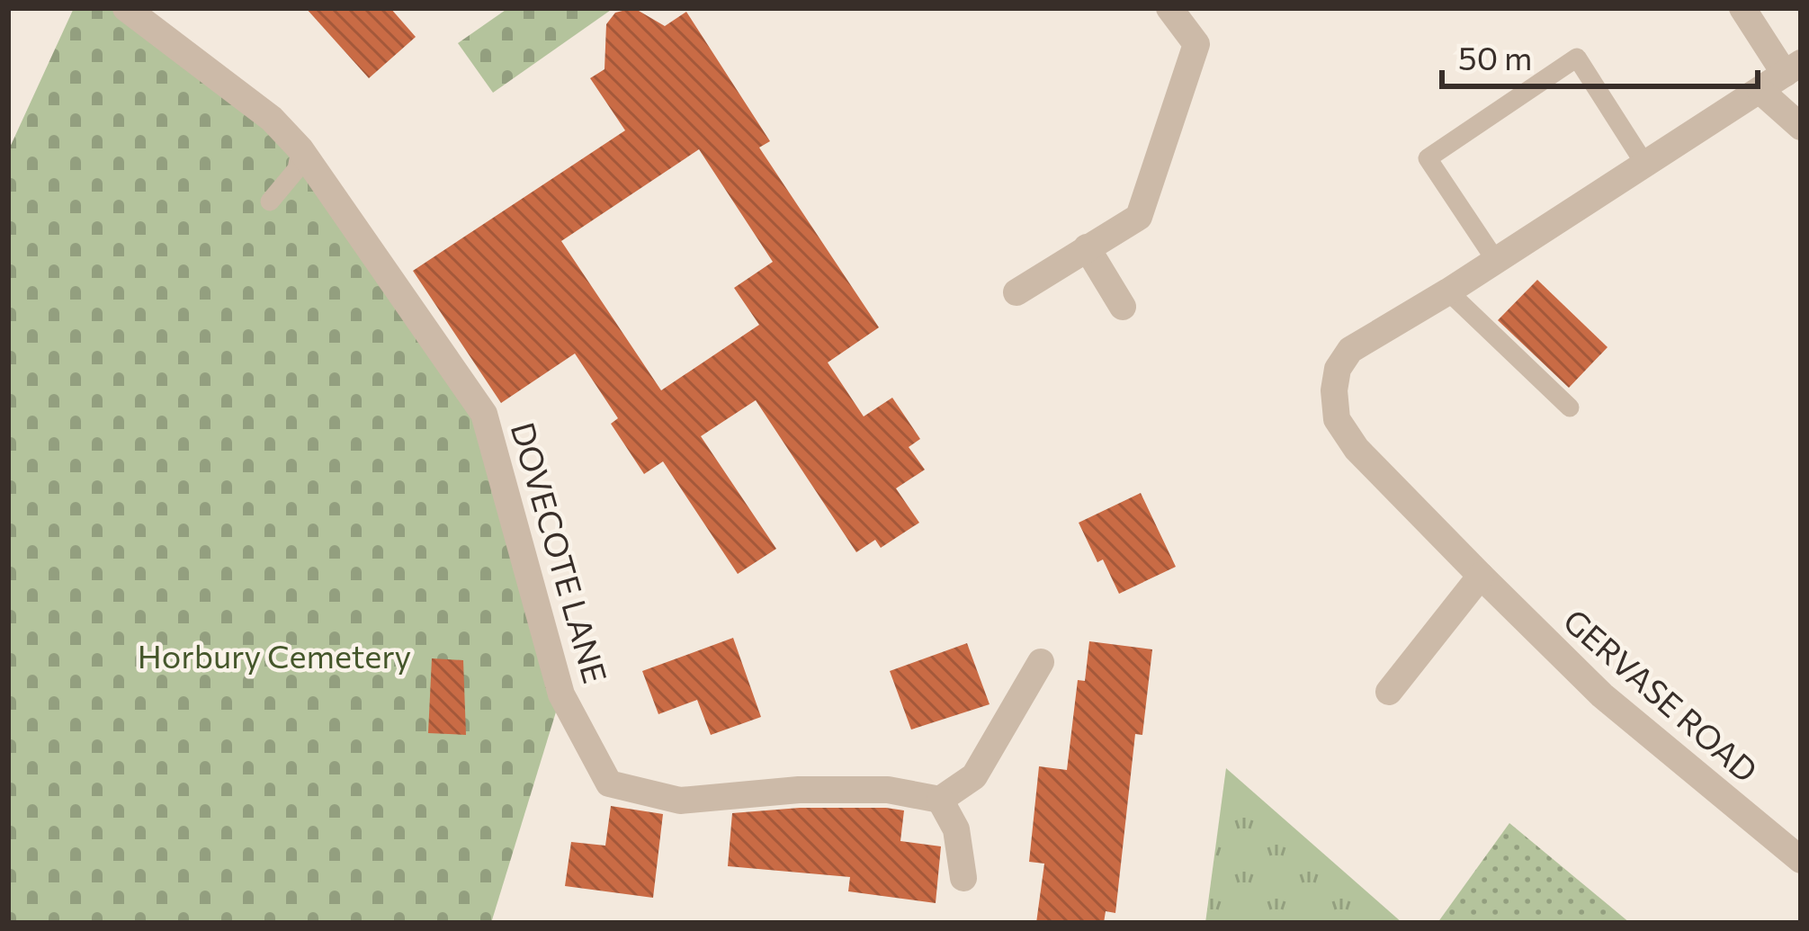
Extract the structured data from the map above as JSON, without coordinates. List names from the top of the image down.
{
  "streets": {
    "street": ["DOVECOTE LANE", "GERVASE ROAD"]
  },
  "parks": ["Horbury Cemetery"],
  "scale_bar": "50 m"
}
